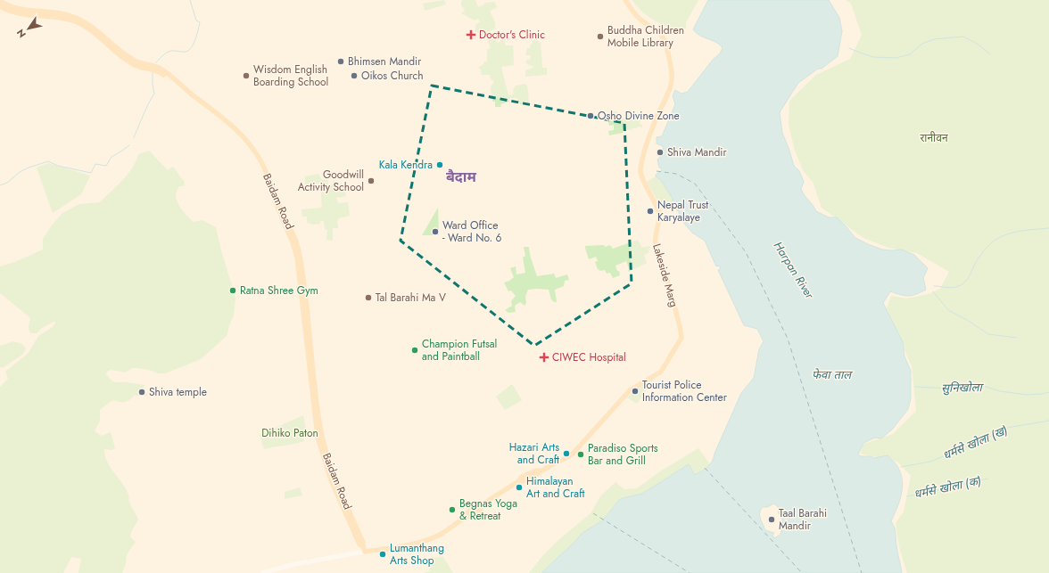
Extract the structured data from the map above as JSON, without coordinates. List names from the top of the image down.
{
  "streets": {
    "main road": ["Baidam Road", "Lakeside Marg"]
  },
  "crossings": [
    ["Baidam Road", "Lakeside Marg"]
  ],
  "districts": ["बैदाम"],
  "water": [
    "Harpan River",
    "फेवा ताल",
    "सुनिखोला",
    "धर्मसे खोला (ख)",
    "धर्मसे खोला (क)"
  ],
  "parks": ["रानीवन", "Dihiko Paton"],
  "places": {
    "health": ["Doctor's Clinic", "CIWEC Hospital"],
    "other": [
      "Buddha Children Mobile Library",
      "Bhimsen Mandir",
      "Wisdom English Boarding School",
      "Oikos Church",
      "Osho Divine Zone",
      "Shiva Mandir",
      "Kala Kendra",
      "Goodwill Activity School",
      "Nepal Trust Karyalaye",
      "Ward Office - Ward No. 6",
      "Ratna Shree Gym",
      "Tal Barahi Ma V",
      "Champion Futsal and Paintball",
      "Tourist Police Information Center",
      "Shiva temple",
      "Hazari Arts and Craft",
      "Paradiso Sports Bar and Grill",
      "Himalayan Art and Craft",
      "Begnas Yoga & Retreat",
      "Taal Barahi Mandir",
      "Lumanthang Arts Shop"
    ]
  },
  "north": "bottom left"
}
